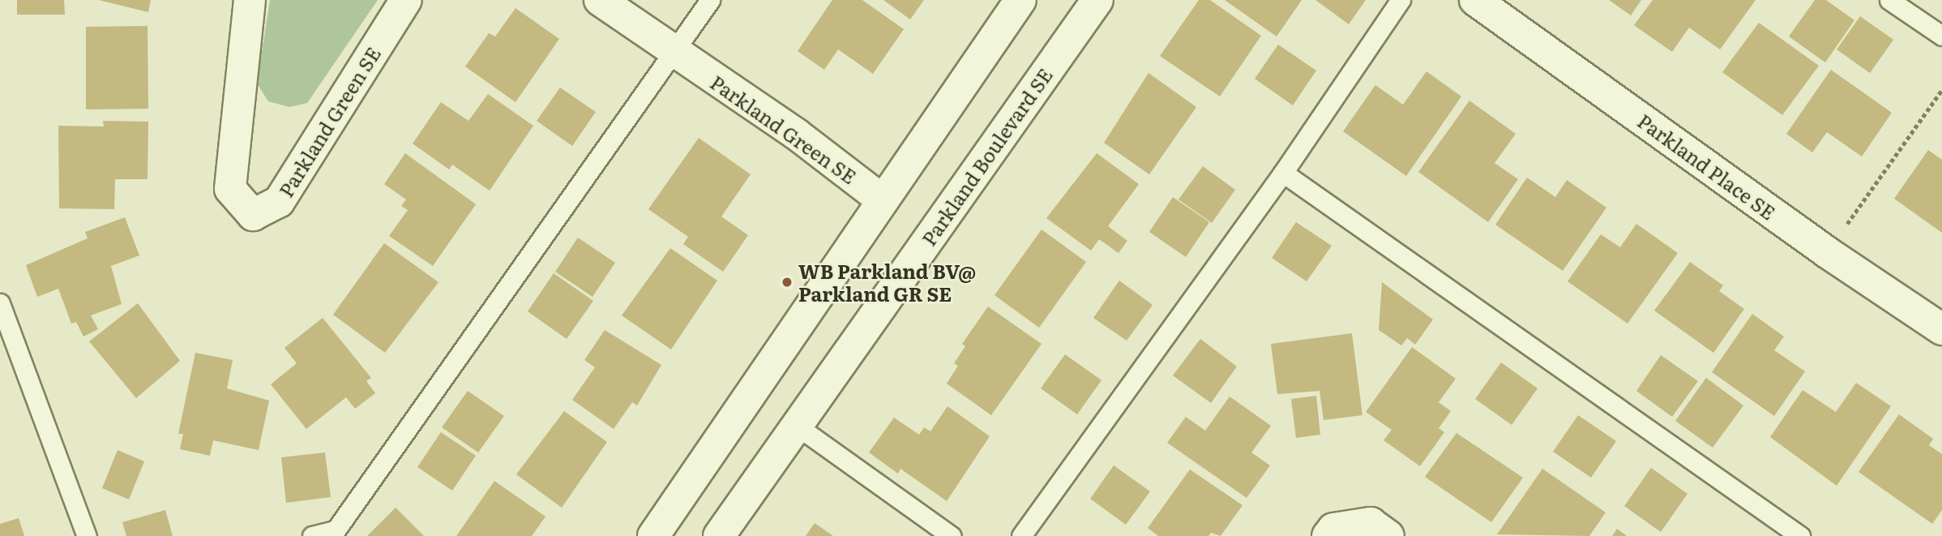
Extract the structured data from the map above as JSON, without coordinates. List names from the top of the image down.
{
  "streets": {
    "street": ["Parkland Green SE", "Parkland Boulevard SE", "Parkland Place SE"]
  },
  "places": ["WB Parkland BV@ Parkland GR SE"]
}
